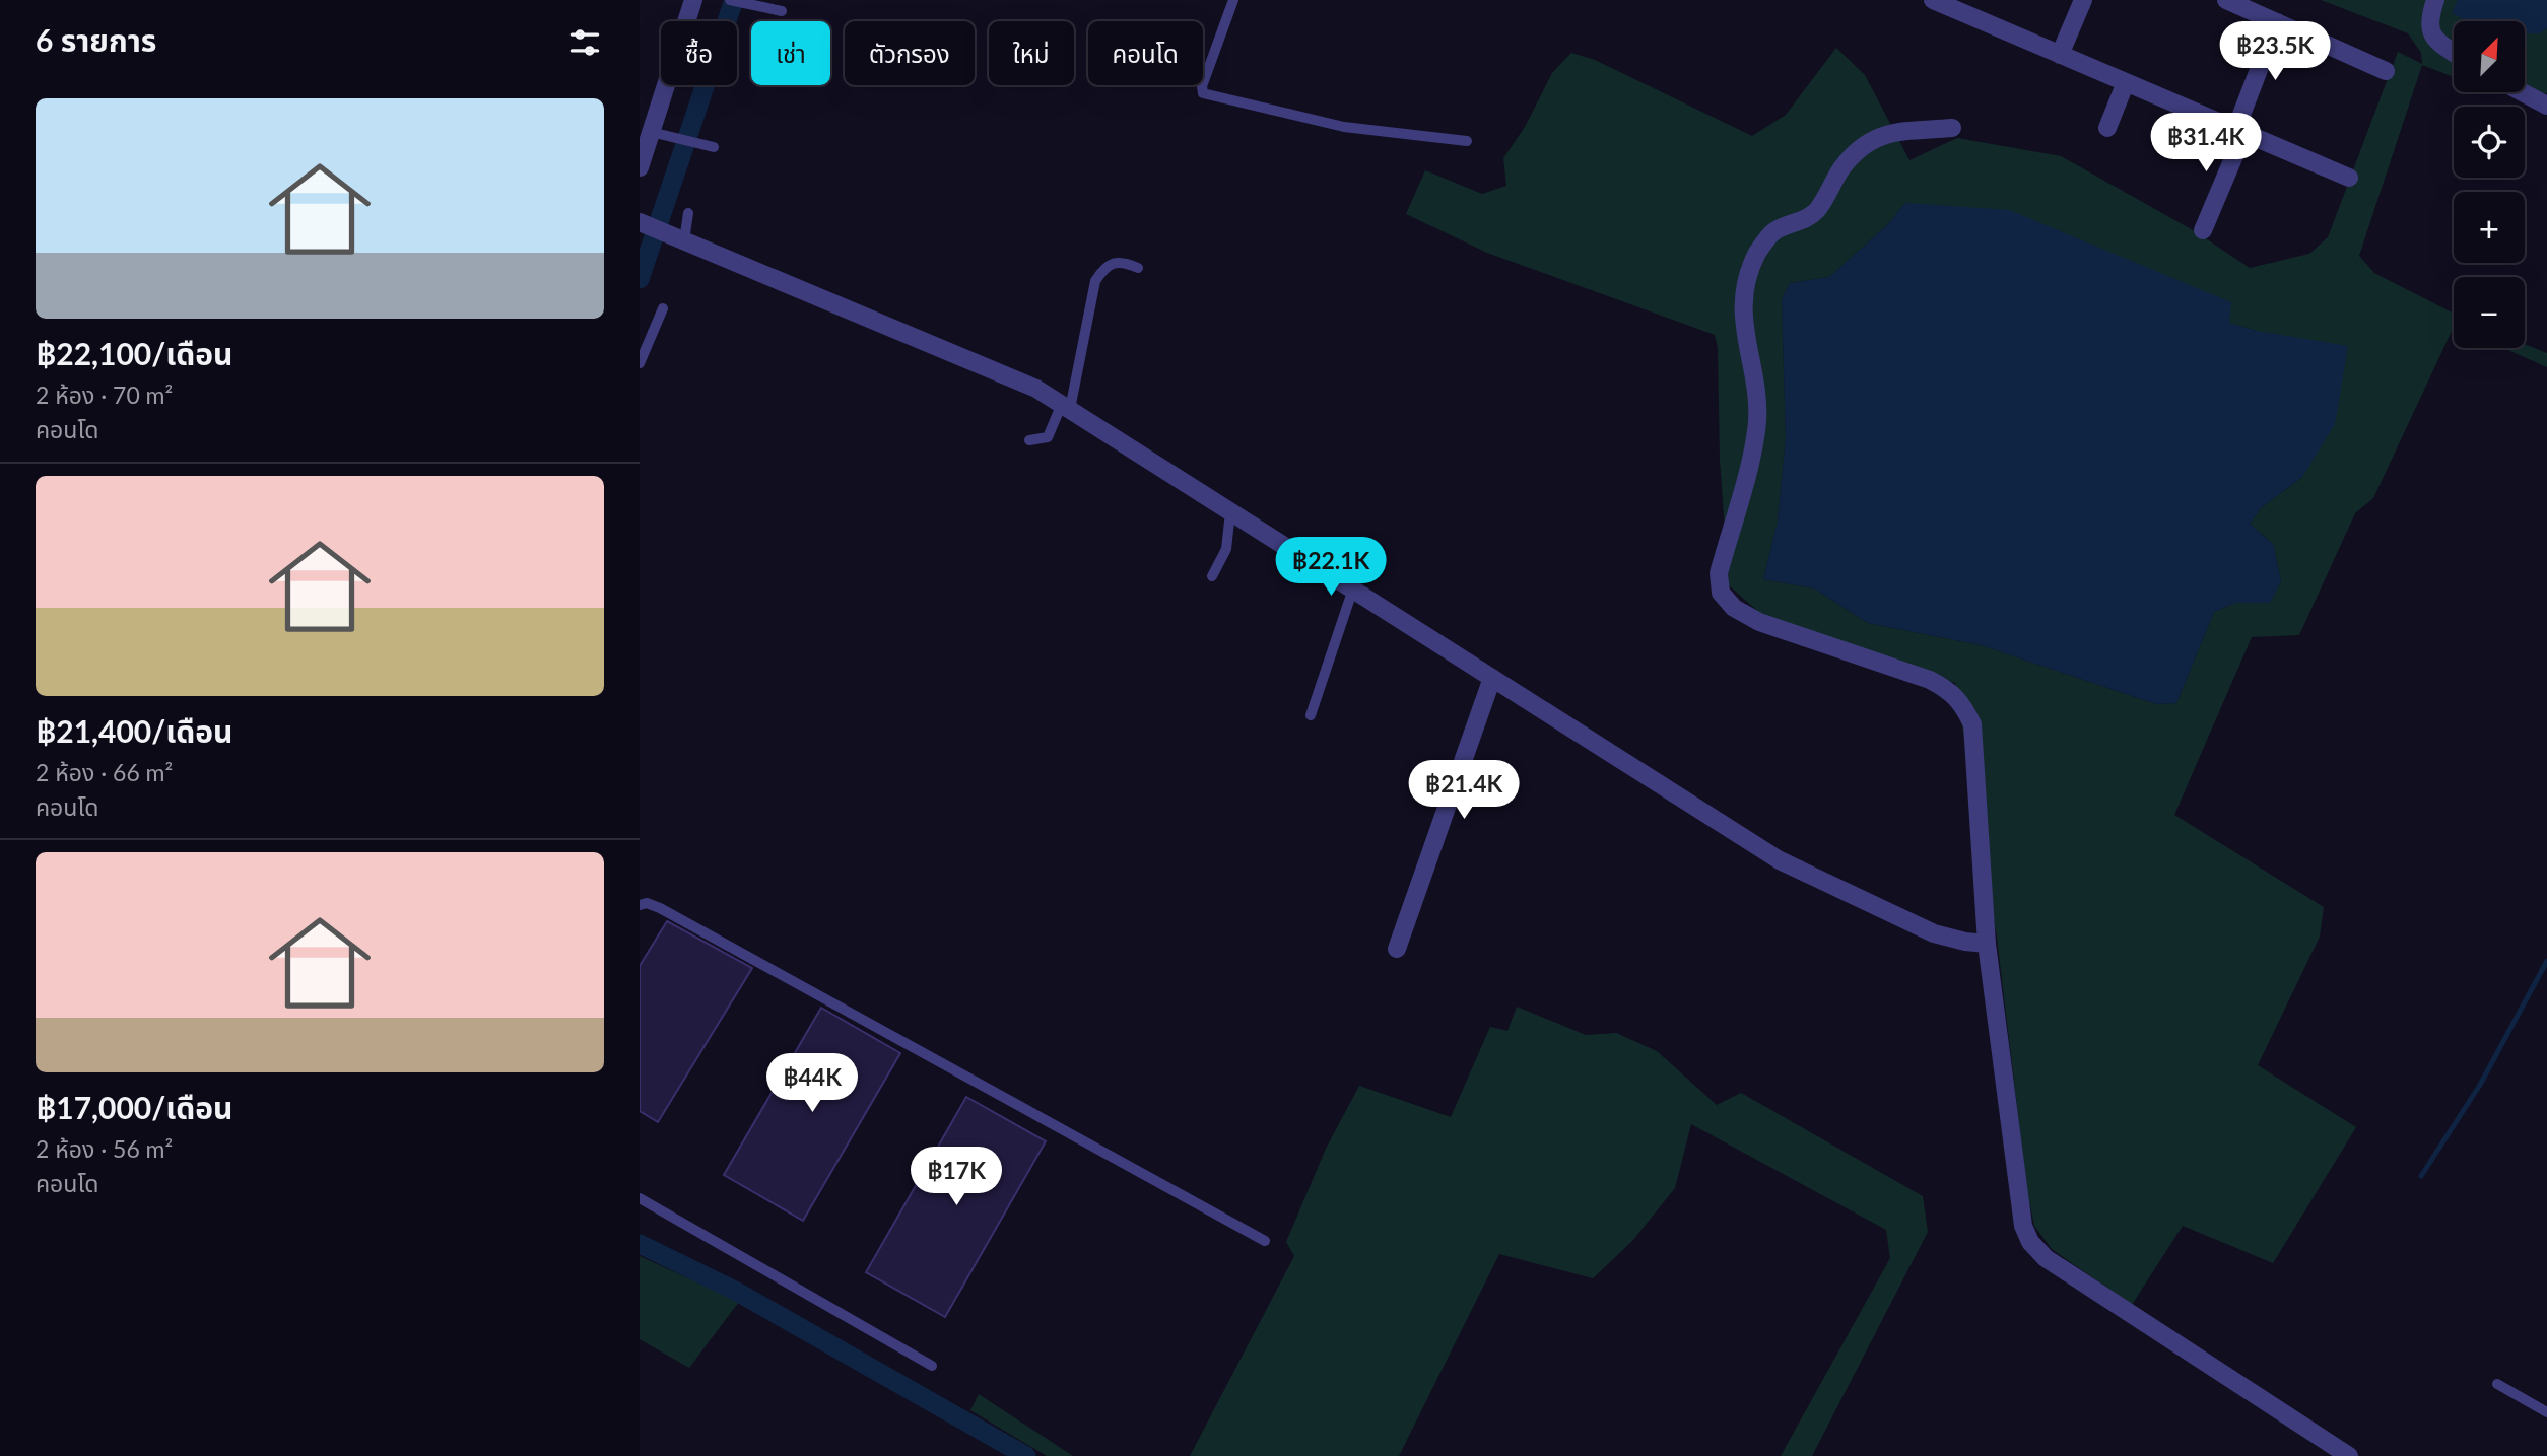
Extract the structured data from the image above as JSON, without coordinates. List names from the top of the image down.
{
  "north": "top right",
  "page": {
    "heading": "6 รายการ",
    "map_buttons": ["+", "−"],
    "price": [
      "฿23.5K",
      "฿31.4K",
      "฿22.1K",
      "฿21.4K",
      "฿44K",
      "฿17K"
    ],
    "chip": [
      "ซื้อ",
      "เช่า",
      "ตัวกรอง",
      "ใหม่",
      "คอนโด"
    ],
    "list": [
      {
        "name": "฿22,100/เดือน",
        "note": "2 ห้อง · 70 m² · คอนโด"
      },
      {
        "name": "฿21,400/เดือน",
        "note": "2 ห้อง · 66 m² · คอนโด"
      },
      {
        "name": "฿17,000/เดือน",
        "note": "2 ห้อง · 56 m² · คอนโด"
      }
    ]
  }
}
